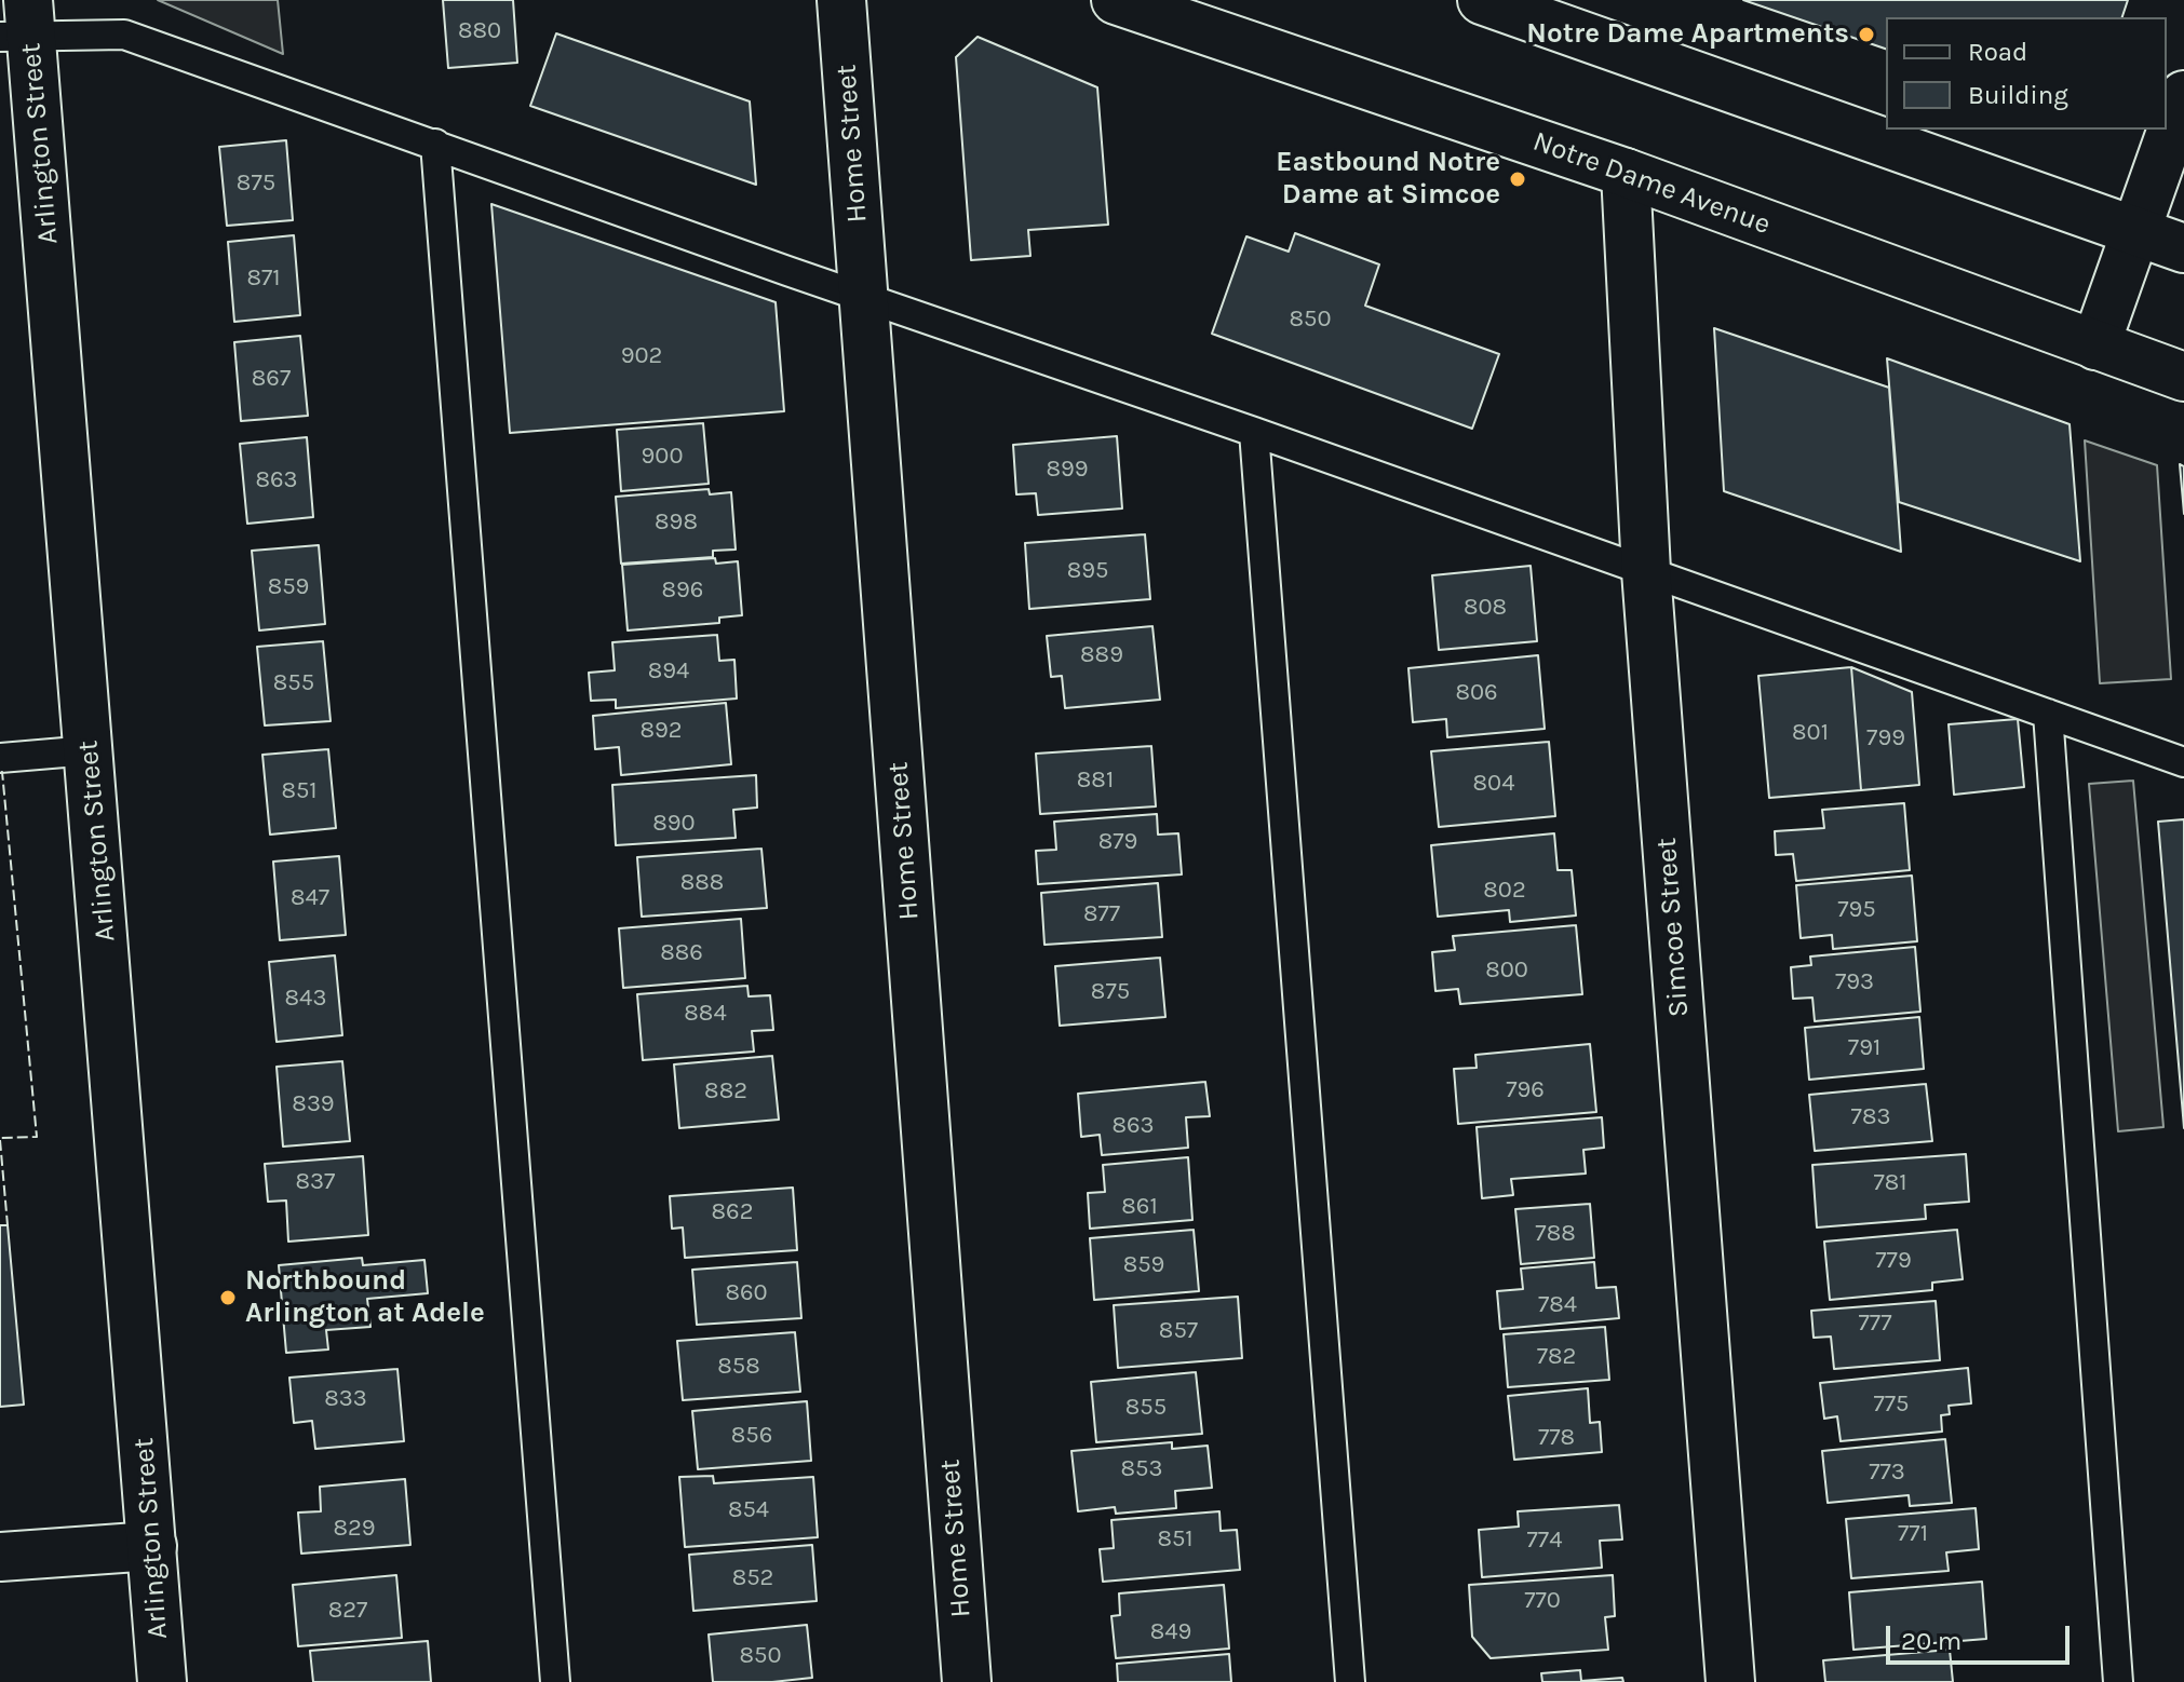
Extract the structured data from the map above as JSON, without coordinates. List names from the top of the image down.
{
  "streets": {
    "street": [
      "Arlington Street",
      "Home Street",
      "Notre Dame Avenue",
      "Simcoe Street"
    ]
  },
  "crossings": [
    ["Notre Dame Avenue", "Simcoe Street"]
  ],
  "places": ["Notre Dame Apartments", "Eastbound Notre Dame at Simcoe", "Northbound Arlington at Adele"],
  "house_numbers": [
    "880",
    "875",
    "871",
    "850",
    "902",
    "867",
    "900",
    "899",
    "863",
    "898",
    "895",
    "859",
    "896",
    "808",
    "889",
    "894",
    "855",
    "806",
    "892",
    "801",
    "799",
    "881",
    "804",
    "851",
    "890",
    "879",
    "888",
    "802",
    "847",
    "795",
    "877",
    "886",
    "800",
    "793",
    "875",
    "843",
    "884",
    "791",
    "796",
    "882",
    "839",
    "783",
    "863",
    "837",
    "781",
    "861",
    "862",
    "788",
    "779",
    "859",
    "860",
    "784",
    "777",
    "857",
    "782",
    "858",
    "833",
    "775",
    "855",
    "856",
    "778",
    "853",
    "773",
    "854",
    "829",
    "771",
    "851",
    "774",
    "852",
    "770",
    "827",
    "849",
    "850"
  ],
  "legend": ["Road", "Building"],
  "scale_bar": "20 m"
}
